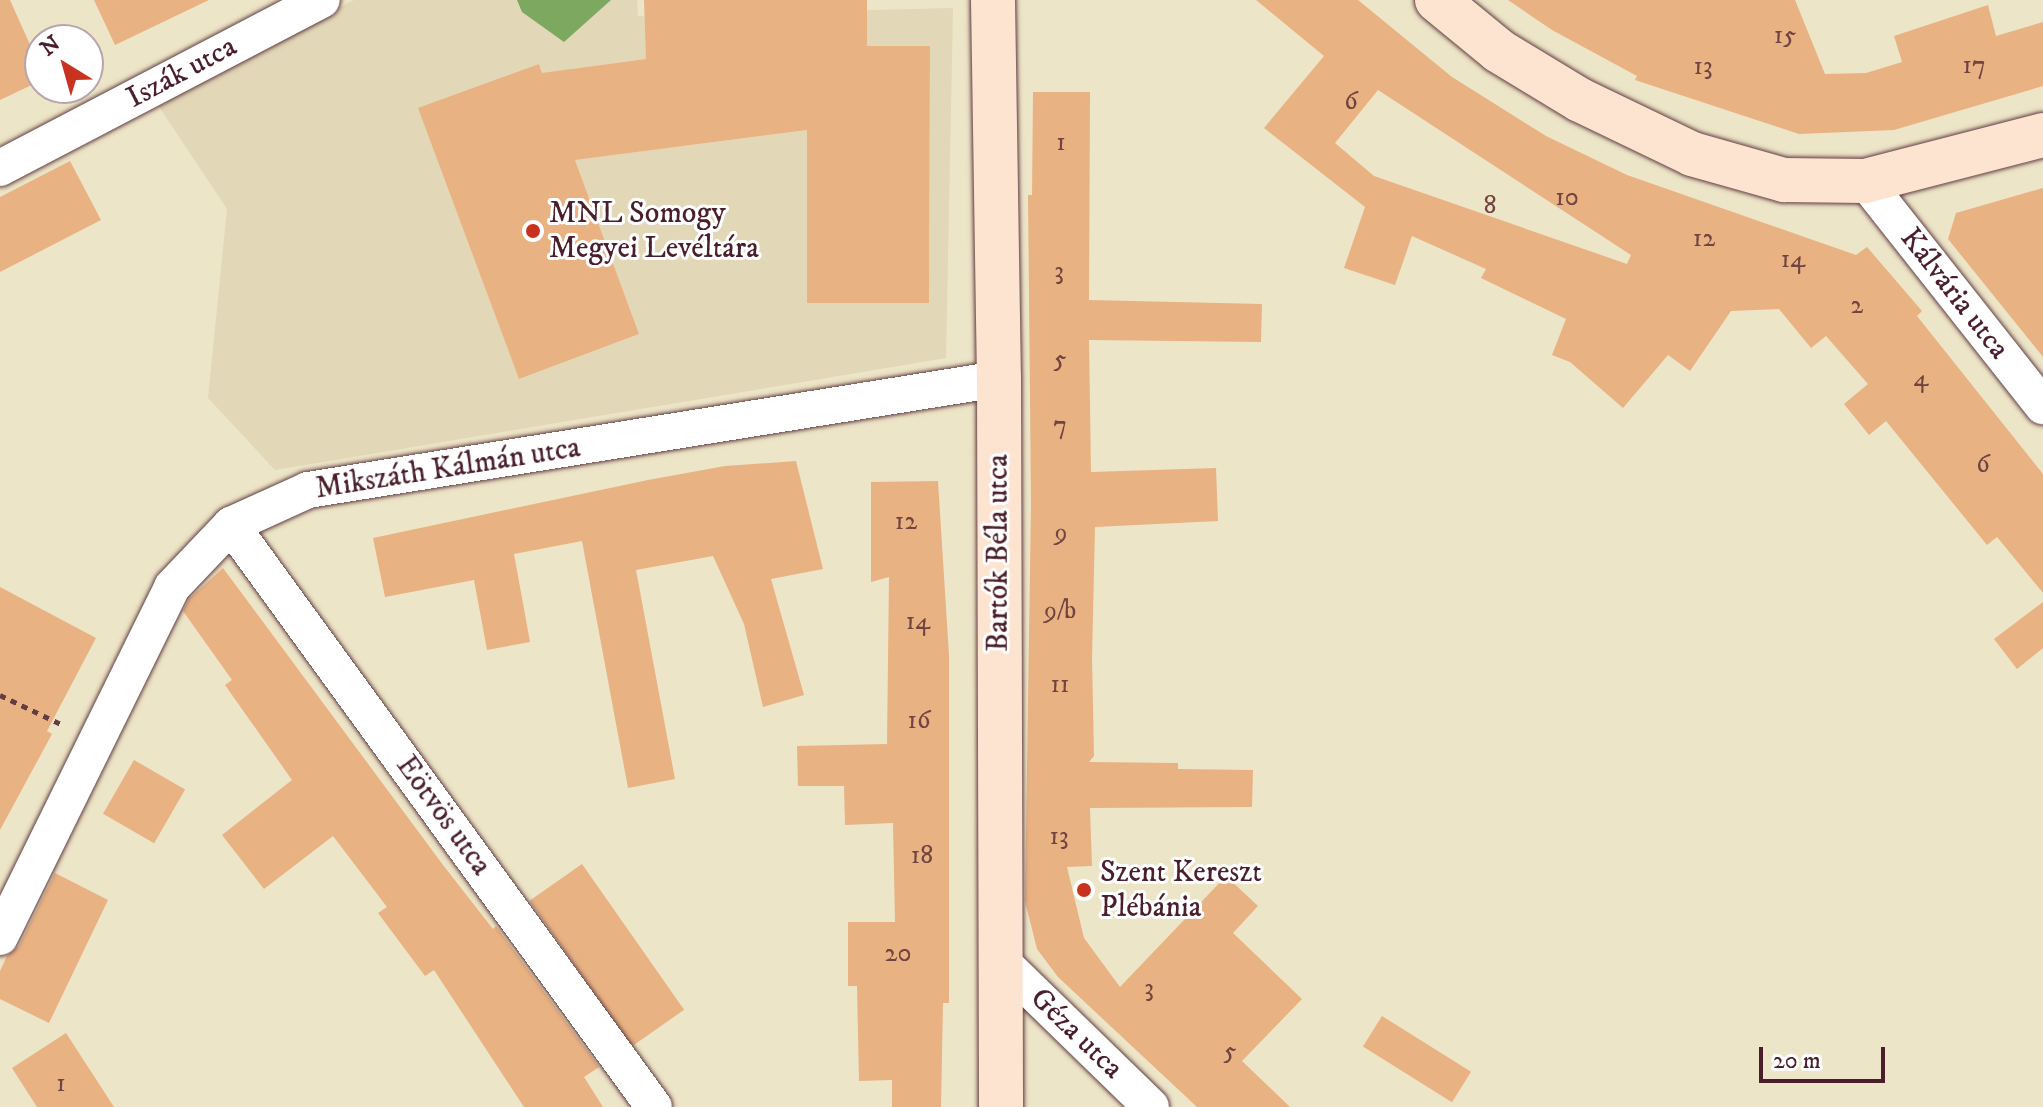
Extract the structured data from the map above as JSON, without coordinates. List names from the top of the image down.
{
  "streets": {
    "street": [
      "Iszák utca",
      "Kálvária utca",
      "Mikszáth Kálmán utca",
      "Bartók Béla utca",
      "Eötvös utca",
      "Géza utca"
    ]
  },
  "crossings": [
    ["Mikszáth Kálmán utca", "Bartók Béla utca"],
    ["Mikszáth Kálmán utca", "Eötvös utca"],
    ["Bartók Béla utca", "Géza utca"]
  ],
  "places": ["MNL Somogy Megyei Levéltára", "Szent Kereszt Plébánia"],
  "house_numbers": [
    "15",
    "17",
    "13",
    "6",
    "1",
    "10",
    "8",
    "12",
    "14",
    "3",
    "2",
    "5",
    "4",
    "7",
    "6",
    "12",
    "9",
    "9/b",
    "14",
    "11",
    "16",
    "13",
    "18",
    "20",
    "3",
    "5",
    "1"
  ],
  "scale_bar": "20 m",
  "north": "top left"
}
